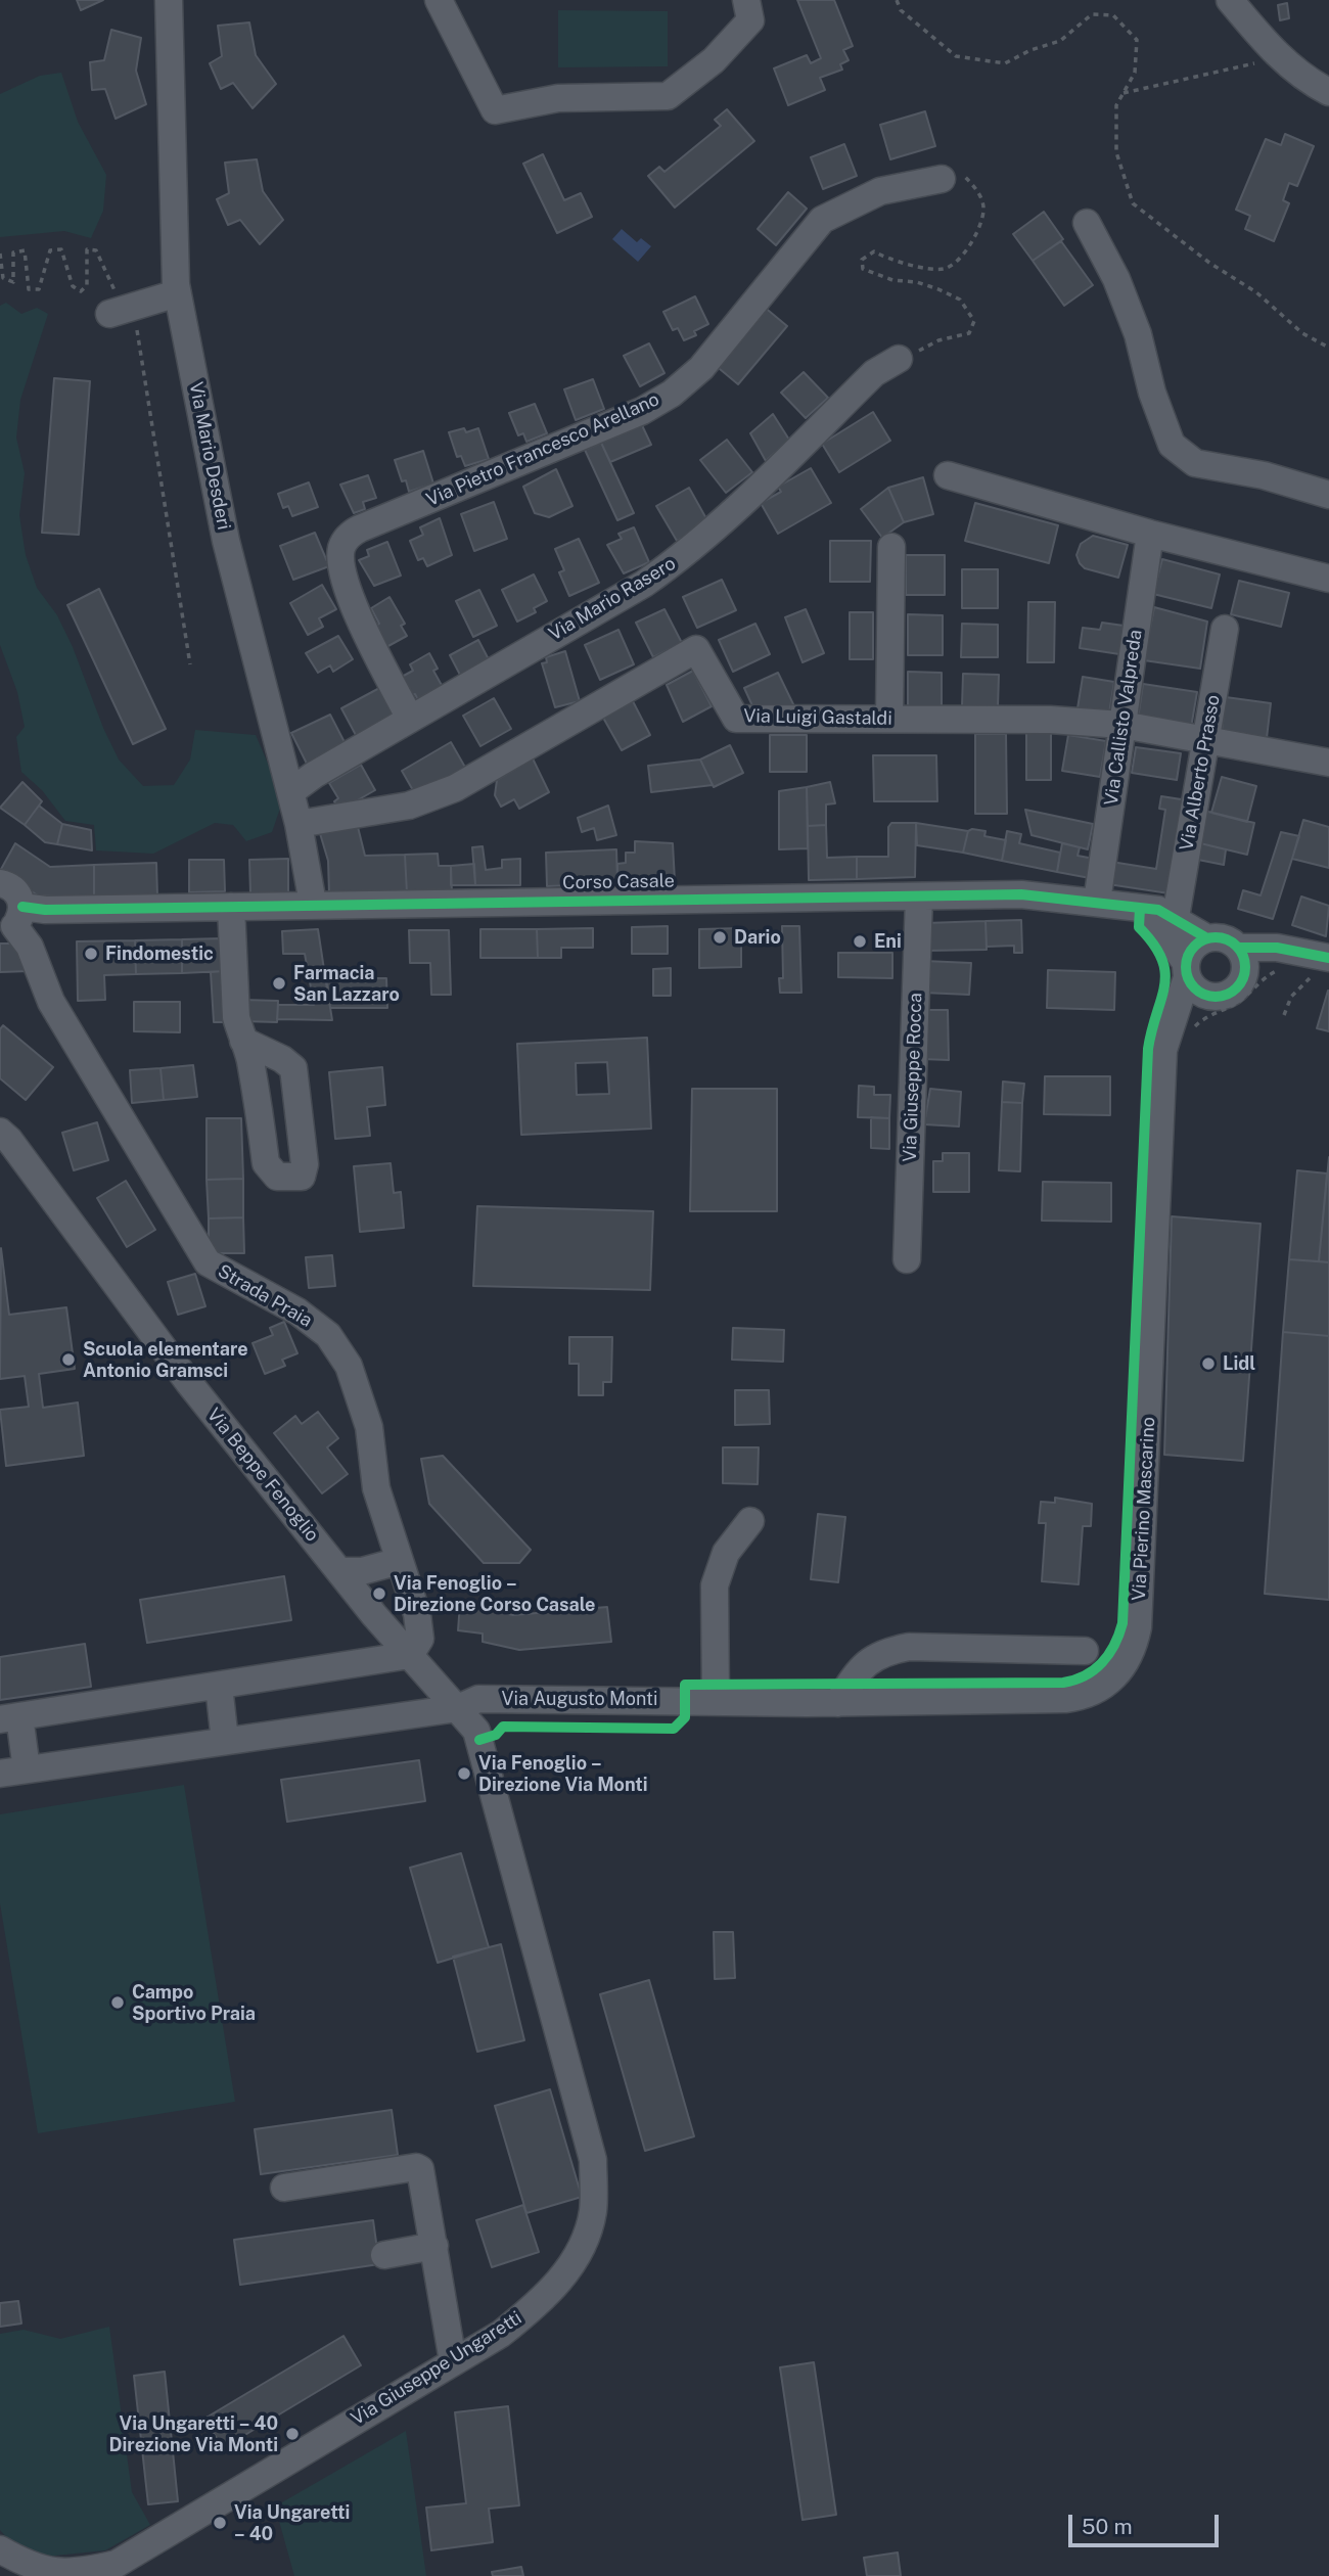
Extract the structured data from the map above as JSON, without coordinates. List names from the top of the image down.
{
  "streets": {
    "street": [
      "Via Pietro Francesco Arellano",
      "Via Mario Desderi",
      "Via Mario Rasero",
      "Via Luigi Gastaldi",
      "Via Callisto Valpreda",
      "Via Alberto Prasso",
      "Corso Casale",
      "Via Giuseppe Rocca",
      "Strada Praia",
      "Via Beppe Fenoglio",
      "Via Pierino Mascarino",
      "Via Augusto Monti",
      "Via Giuseppe Ungaretti"
    ]
  },
  "crossings": [
    ["Via Pietro Francesco Arellano", "Via Mario Rasero"],
    ["Via Mario Desderi", "Via Mario Rasero"],
    ["Via Mario Desderi", "Via Luigi Gastaldi"],
    ["Via Mario Desderi", "Corso Casale"],
    ["Via Luigi Gastaldi", "Via Callisto Valpreda"],
    ["Via Luigi Gastaldi", "Via Alberto Prasso"],
    ["Via Callisto Valpreda", "Corso Casale"],
    ["Via Alberto Prasso", "Corso Casale"],
    ["Corso Casale", "Via Giuseppe Rocca"],
    ["Corso Casale", "Strada Praia"],
    ["Corso Casale", "Via Pierino Mascarino"],
    ["Strada Praia", "Via Beppe Fenoglio"],
    ["Strada Praia", "Via Augusto Monti"],
    ["Via Beppe Fenoglio", "Via Augusto Monti"],
    ["Via Beppe Fenoglio", "Via Giuseppe Ungaretti"],
    ["Via Pierino Mascarino", "Via Augusto Monti"],
    ["Via Augusto Monti", "Via Giuseppe Ungaretti"]
  ],
  "places": [
    "Dario",
    "Eni",
    "Findomestic",
    "Farmacia San Lazzaro",
    "Scuola elementare Antonio Gramsci",
    "Lidl",
    "Via Fenoglio – Direzione Corso Casale",
    "Via Fenoglio – Direzione Via Monti",
    "Campo Sportivo Praia",
    "Via Ungaretti – 40 Direzione Via Monti",
    "Via Ungaretti – 40"
  ],
  "scale_bar": "50 m"
}
